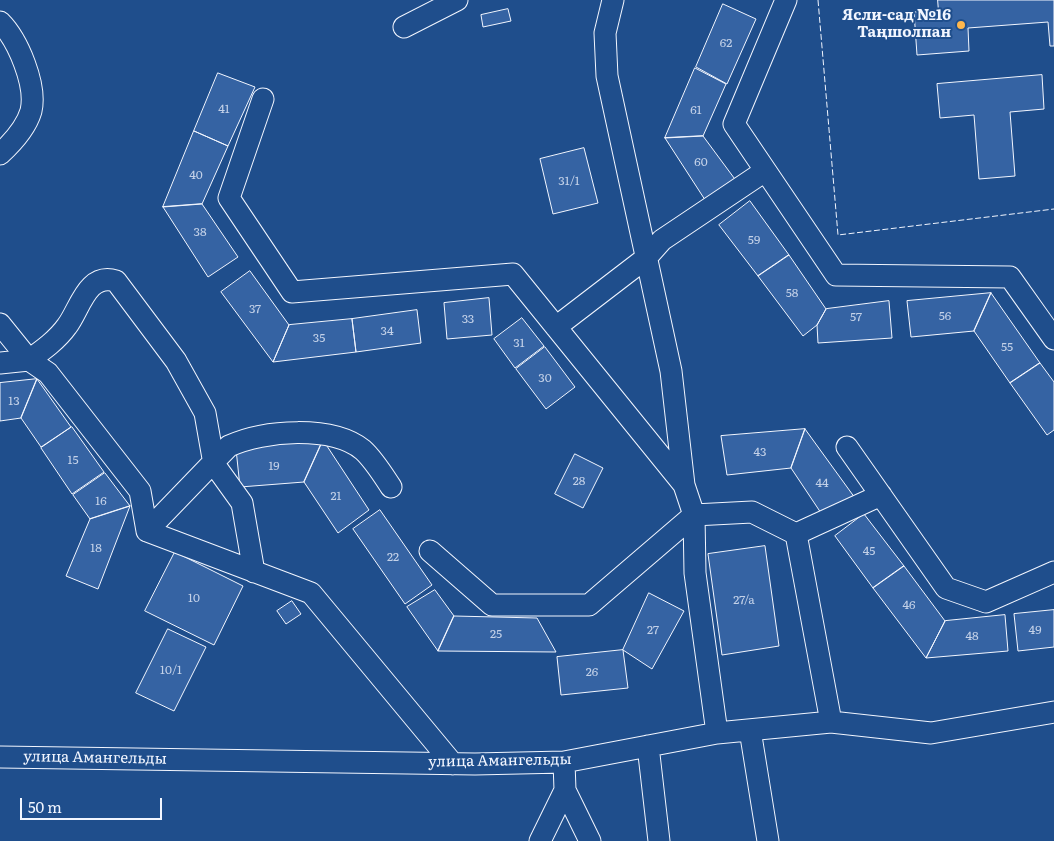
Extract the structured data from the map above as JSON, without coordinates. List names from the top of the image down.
{
  "streets": {
    "street": ["улица Амангельды"]
  },
  "places": ["Ясли-сад №16 Таңшолпан"],
  "house_numbers": [
    "62",
    "41",
    "61",
    "60",
    "40",
    "31/1",
    "38",
    "59",
    "58",
    "37",
    "56",
    "57",
    "33",
    "34",
    "35",
    "31",
    "55",
    "30",
    "13",
    "43",
    "15",
    "19",
    "28",
    "44",
    "21",
    "16",
    "18",
    "45",
    "22",
    "10",
    "27/а",
    "46",
    "27",
    "49",
    "25",
    "48",
    "10/1",
    "26"
  ],
  "scale_bar": "50 m"
}
